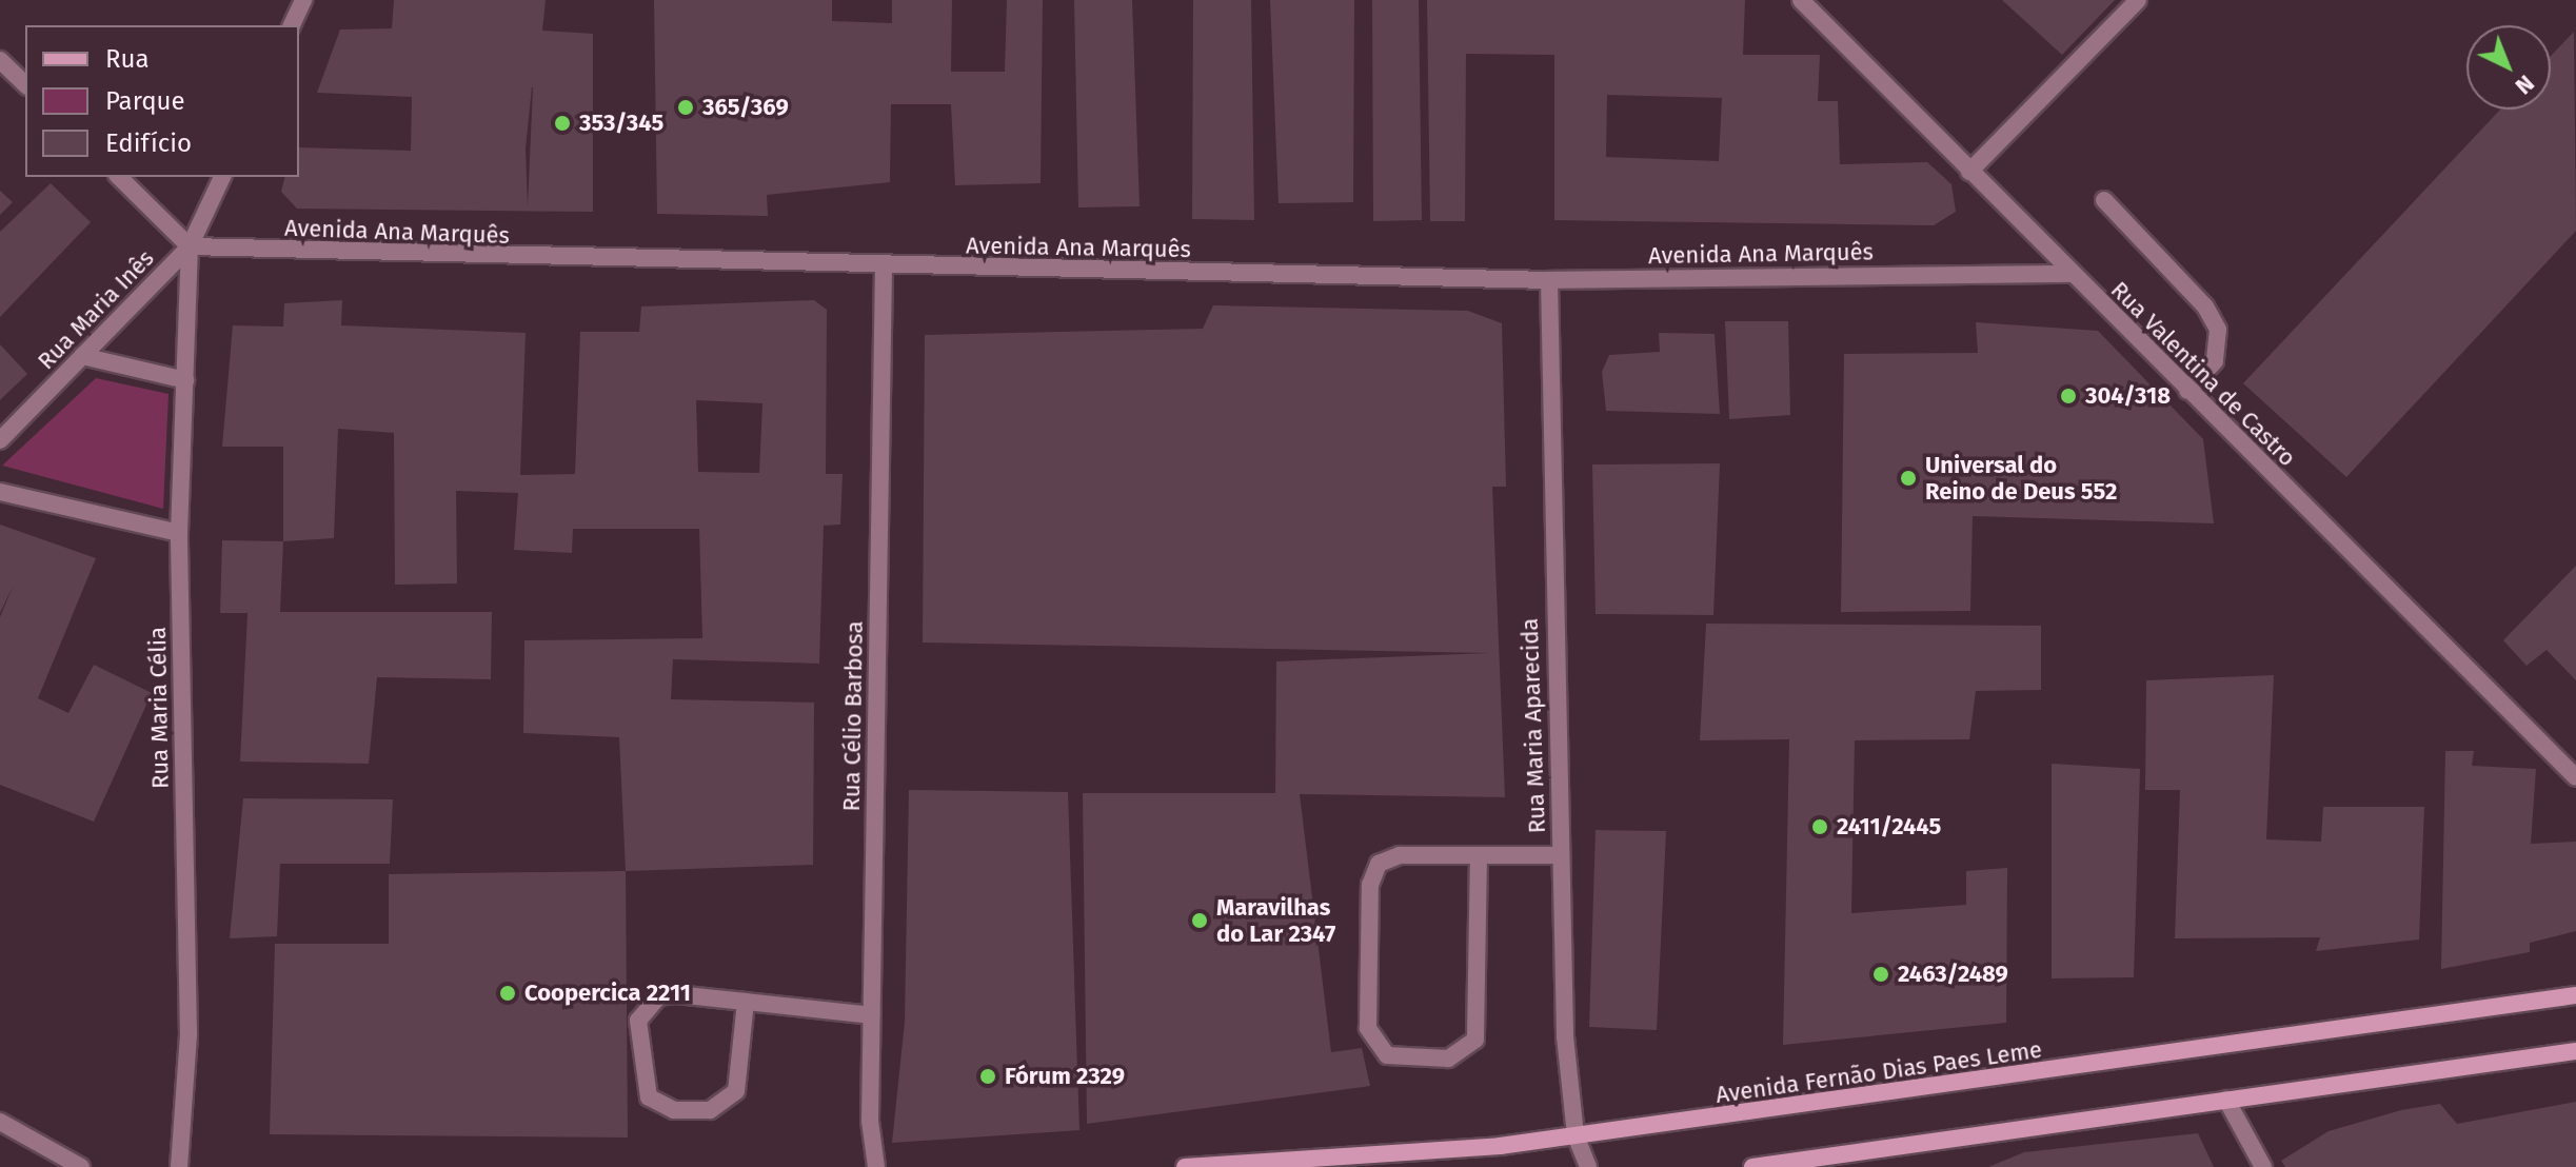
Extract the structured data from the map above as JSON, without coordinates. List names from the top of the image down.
{
  "streets": {
    "main road": ["Avenida Fernão Dias Paes Leme"],
    "street": [
      "Avenida Ana Marquês",
      "Rua Maria Inês",
      "Rua Valentina de Castro",
      "Rua Maria Célia",
      "Rua Célio Barbosa",
      "Rua Maria Aparecida"
    ]
  },
  "crossings": [
    ["Avenida Ana Marquês", "Rua Maria Inês"],
    ["Avenida Ana Marquês", "Rua Valentina de Castro"],
    ["Avenida Ana Marquês", "Rua Maria Célia"],
    ["Avenida Ana Marquês", "Rua Célio Barbosa"],
    ["Avenida Ana Marquês", "Rua Maria Aparecida"],
    ["Rua Maria Inês", "Rua Maria Célia"],
    ["Rua Maria Aparecida", "Avenida Fernão Dias Paes Leme"]
  ],
  "places": [
    "365/369",
    "353/345",
    "304/318",
    "Universal do Reino de Deus 552",
    "2411/2445",
    "Maravilhas do Lar 2347",
    "2463/2489",
    "Coopercica 2211",
    "Fórum 2329"
  ],
  "legend": ["Rua", "Parque", "Edifício"],
  "north": "bottom right"
}
